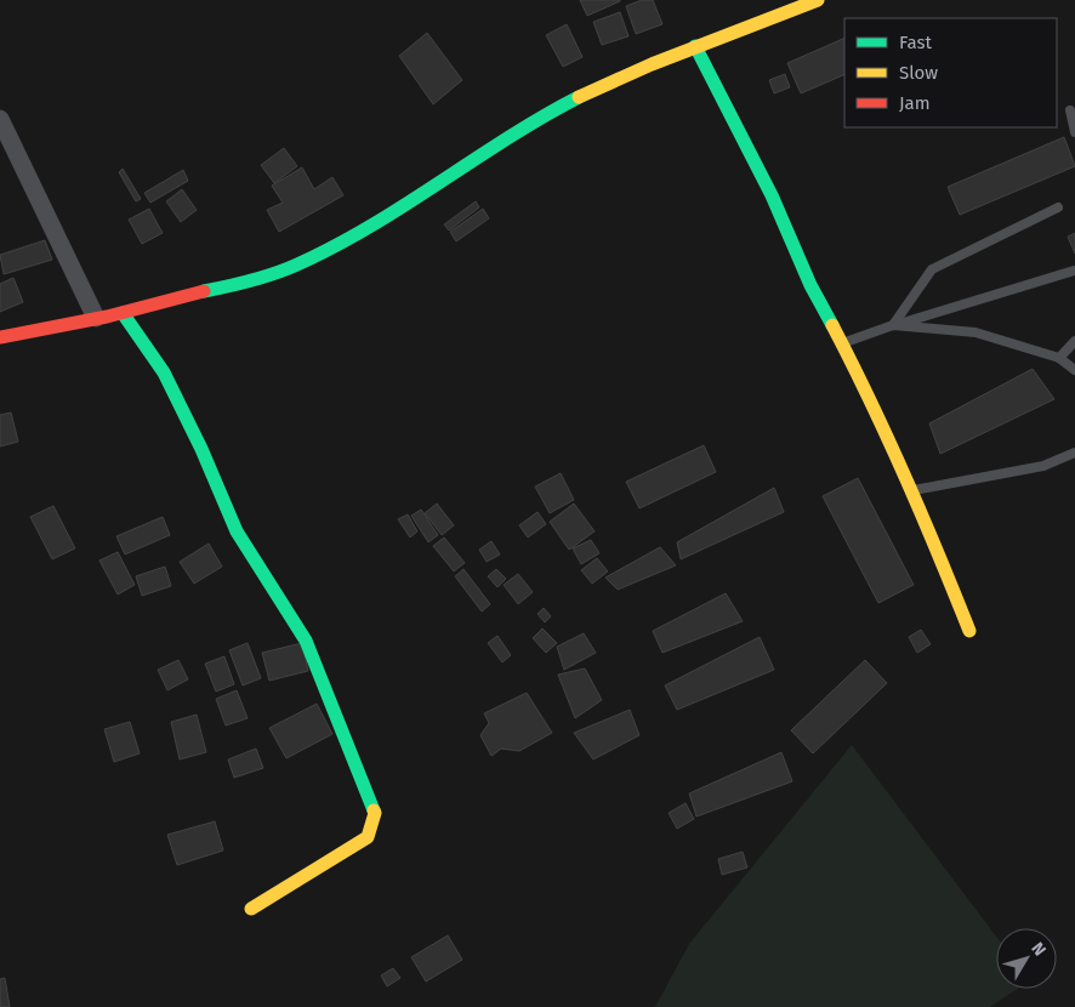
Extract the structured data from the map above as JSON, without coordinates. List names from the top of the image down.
{
  "legend": ["Fast", "Slow", "Jam"],
  "north": "top right"
}
